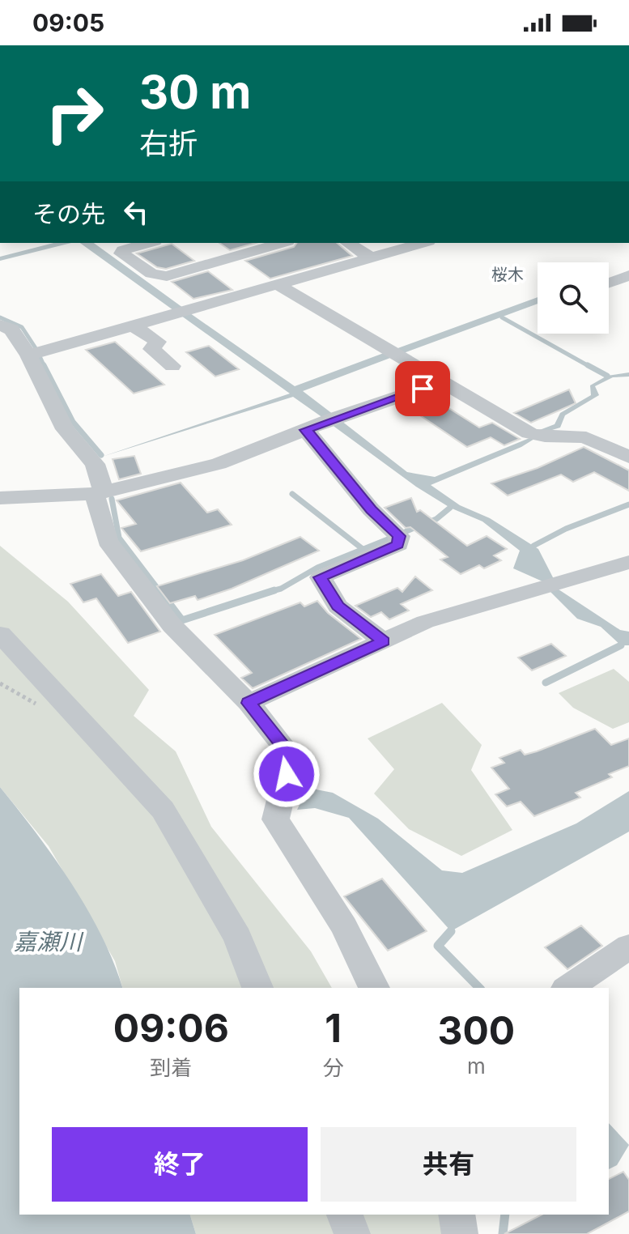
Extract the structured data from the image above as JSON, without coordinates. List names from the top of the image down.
{
  "districts": ["桜木"],
  "water": ["嘉瀬川"],
  "page": {
    "status": "09:05",
    "turn": ["30 m", "右折"],
    "then": "その先",
    "eta": [
      "09:06",
      "到着",
      "1",
      "分",
      "300",
      "m"
    ],
    "buttons": ["終了", "共有"]
  }
}
